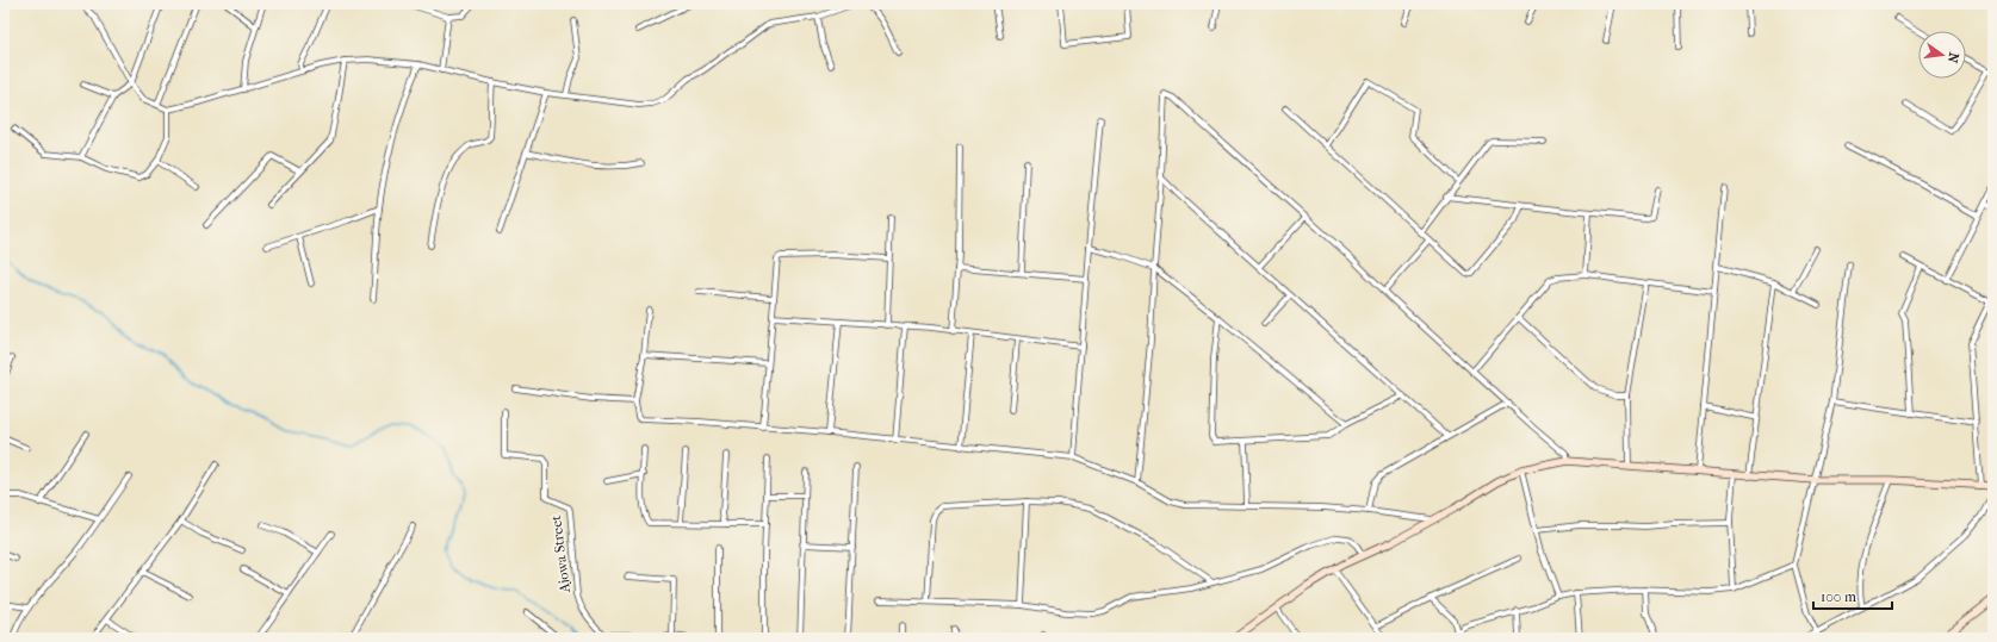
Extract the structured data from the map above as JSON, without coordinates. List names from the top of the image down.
{
  "streets": {
    "street": ["Ajowa Street"]
  },
  "scale_bar": "100 m",
  "north": "right"
}
